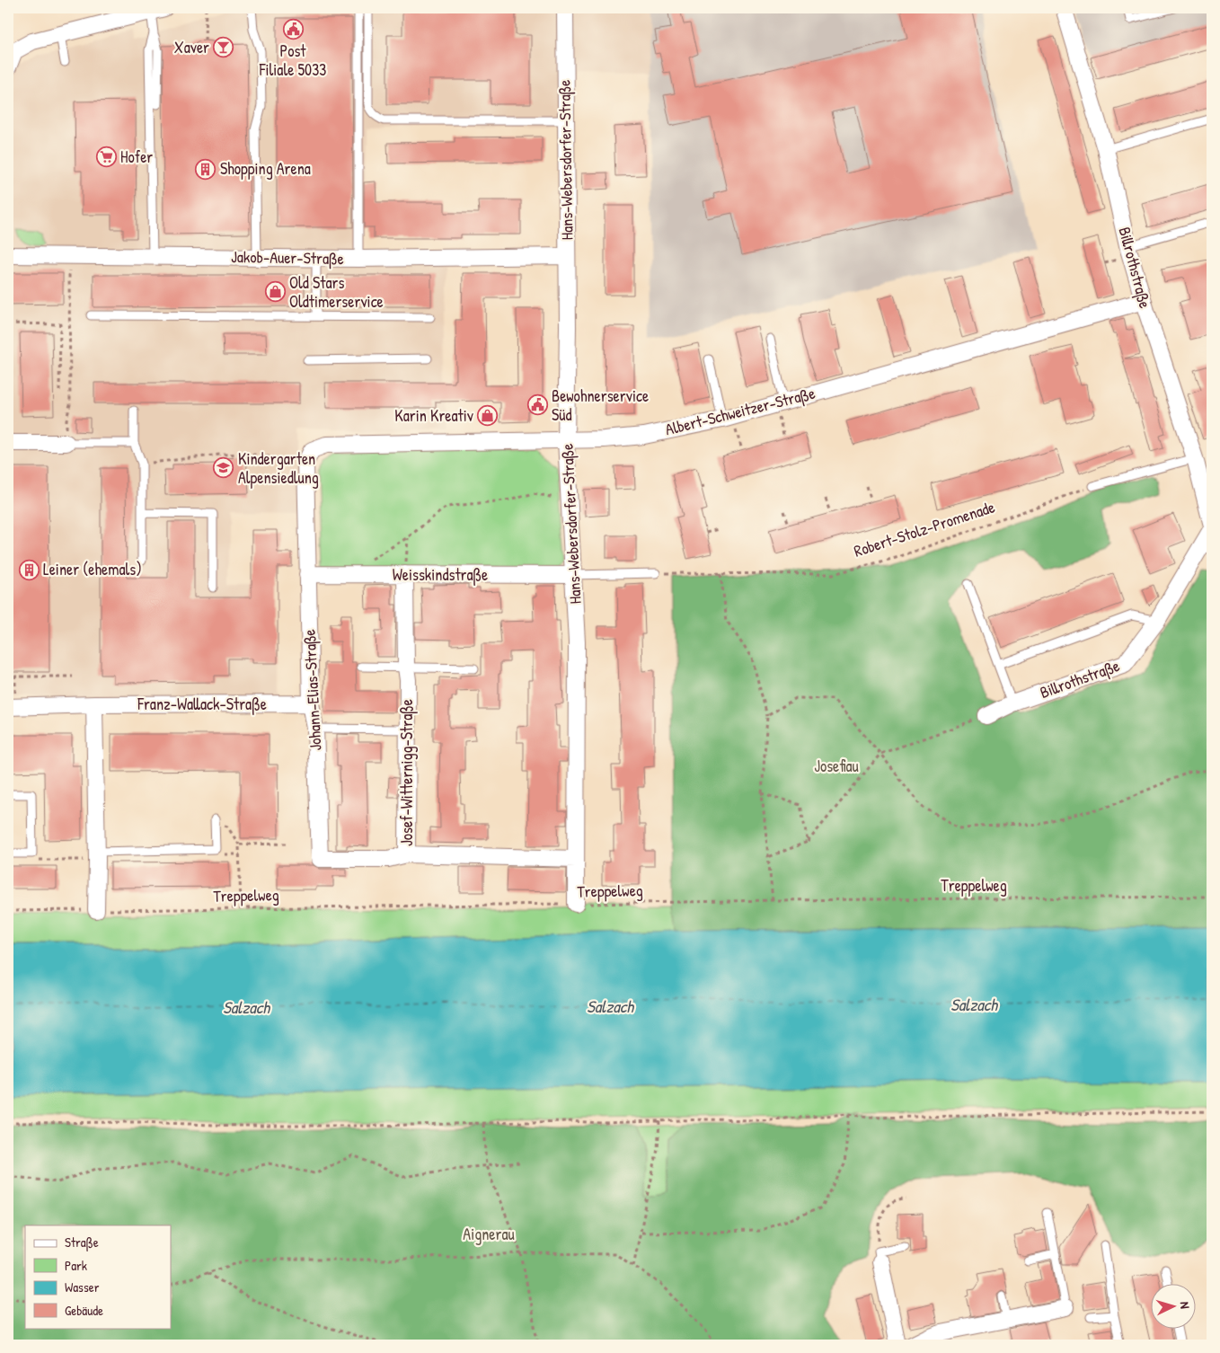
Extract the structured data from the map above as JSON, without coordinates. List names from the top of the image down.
{
  "streets": {
    "street": [
      "Hans-Webersdorfer-Straße",
      "Jakob-Auer-Straße",
      "Billrothstraße",
      "Albert-Schweitzer-Straße",
      "Weisskindstraße",
      "Johann-Elias-Straße",
      "Franz-Wallack-Straße",
      "Josef-Witternigg-Straße"
    ],
    "path": ["Robert-Stolz-Promenade", "Treppelweg"]
  },
  "crossings": [
    ["Hans-Webersdorfer-Straße", "Jakob-Auer-Straße"],
    ["Hans-Webersdorfer-Straße", "Albert-Schweitzer-Straße"],
    ["Hans-Webersdorfer-Straße", "Weisskindstraße"],
    ["Hans-Webersdorfer-Straße", "Josef-Witternigg-Straße"],
    ["Hans-Webersdorfer-Straße", "Treppelweg"],
    ["Billrothstraße", "Albert-Schweitzer-Straße"],
    ["Albert-Schweitzer-Straße", "Johann-Elias-Straße"],
    ["Weisskindstraße", "Johann-Elias-Straße"],
    ["Weisskindstraße", "Josef-Witternigg-Straße"],
    ["Johann-Elias-Straße", "Franz-Wallack-Straße"],
    ["Johann-Elias-Straße", "Josef-Witternigg-Straße"]
  ],
  "water": ["Salzach"],
  "parks": ["Josefiau", "Aignerau"],
  "places": {
    "public building": ["Post Filiale 5033", "Bewohnerservice Süd"],
    "bar": ["Xaver"],
    "supermarket": ["Hofer"],
    "building": ["Shopping Arena", "Leiner (ehemals)"],
    "shop": ["Old Stars Oldtimerservice", "Karin Kreativ"],
    "school or university": ["Kindergarten Alpensiedlung"]
  },
  "legend": [
    "Straße",
    "Park",
    "Wasser",
    "Gebäude"
  ],
  "north": "right"
}
